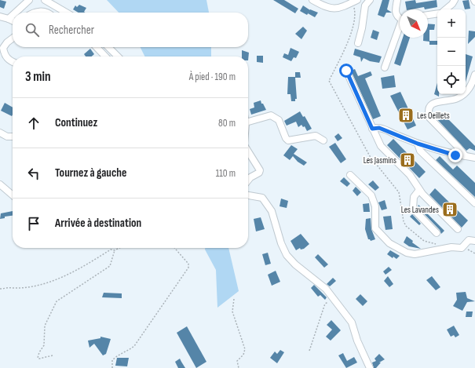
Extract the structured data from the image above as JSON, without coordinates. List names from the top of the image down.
{
  "places": {
    "building": ["Les Oeillets", "Les Jasmins", "Les Lavandes"]
  },
  "north": "bottom right",
  "page": {
    "map_buttons": ["+", "−"],
    "search": "Rechercher",
    "heading": ["3 min", "À pied · 190 m"],
    "list": [
      ["Continuez", "80 m"],
      ["Tournez à gauche", "110 m"],
      "Arrivée à destination"
    ]
  }
}
